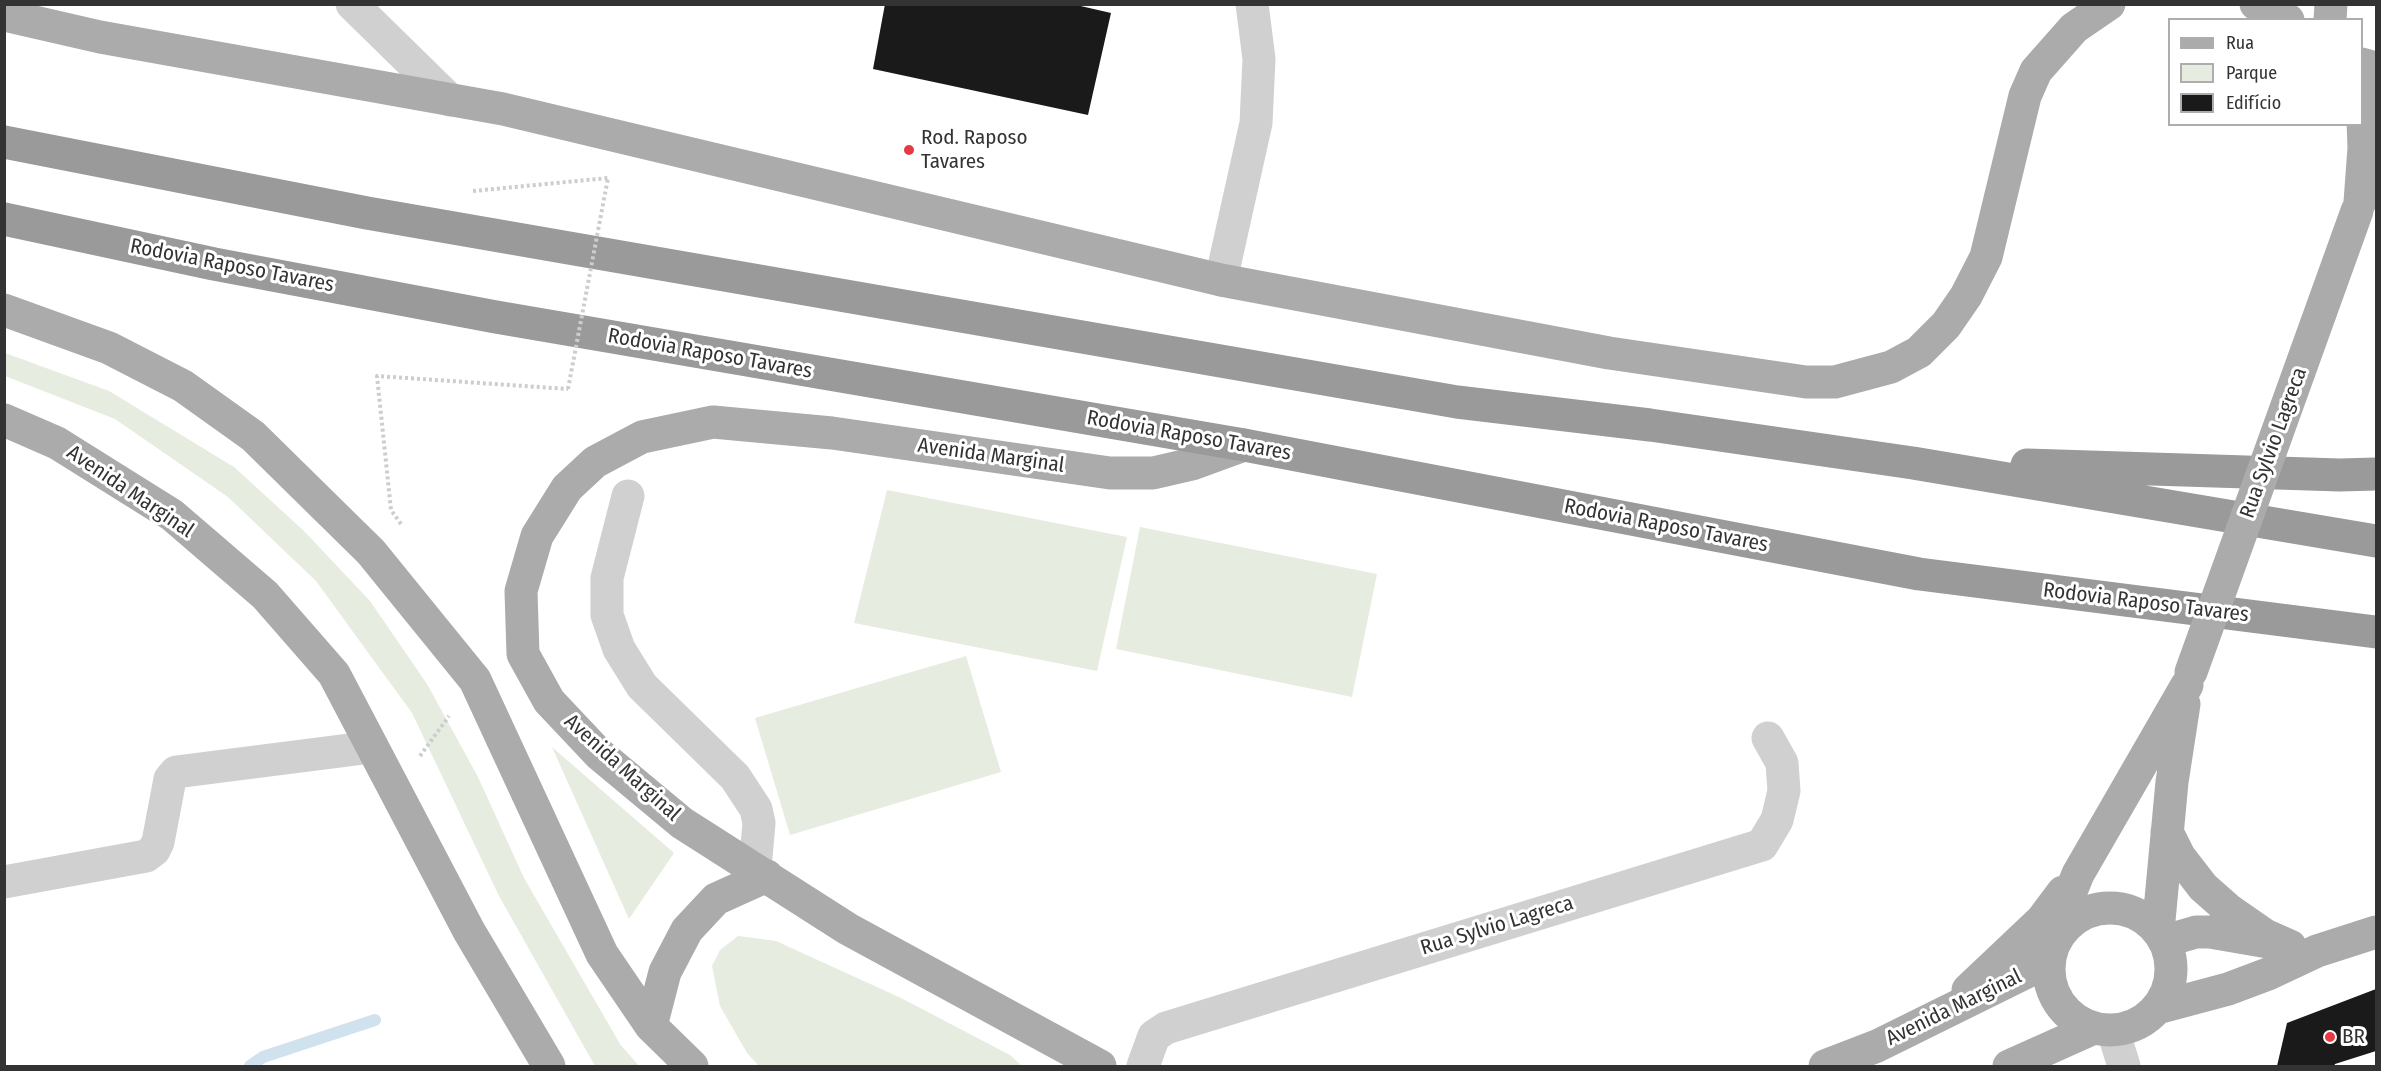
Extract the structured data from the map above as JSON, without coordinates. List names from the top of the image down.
{
  "streets": {
    "highway": ["Rodovia Raposo Tavares"],
    "main road": ["Rua Sylvio Lagreca", "Avenida Marginal"]
  },
  "crossings": [
    ["Rodovia Raposo Tavares", "Avenida Marginal"],
    ["Rua Sylvio Lagreca", "Avenida Marginal"]
  ],
  "places": ["Rod. Raposo Tavares", "BR"],
  "legend": ["Rua", "Parque", "Edifício"]
}
